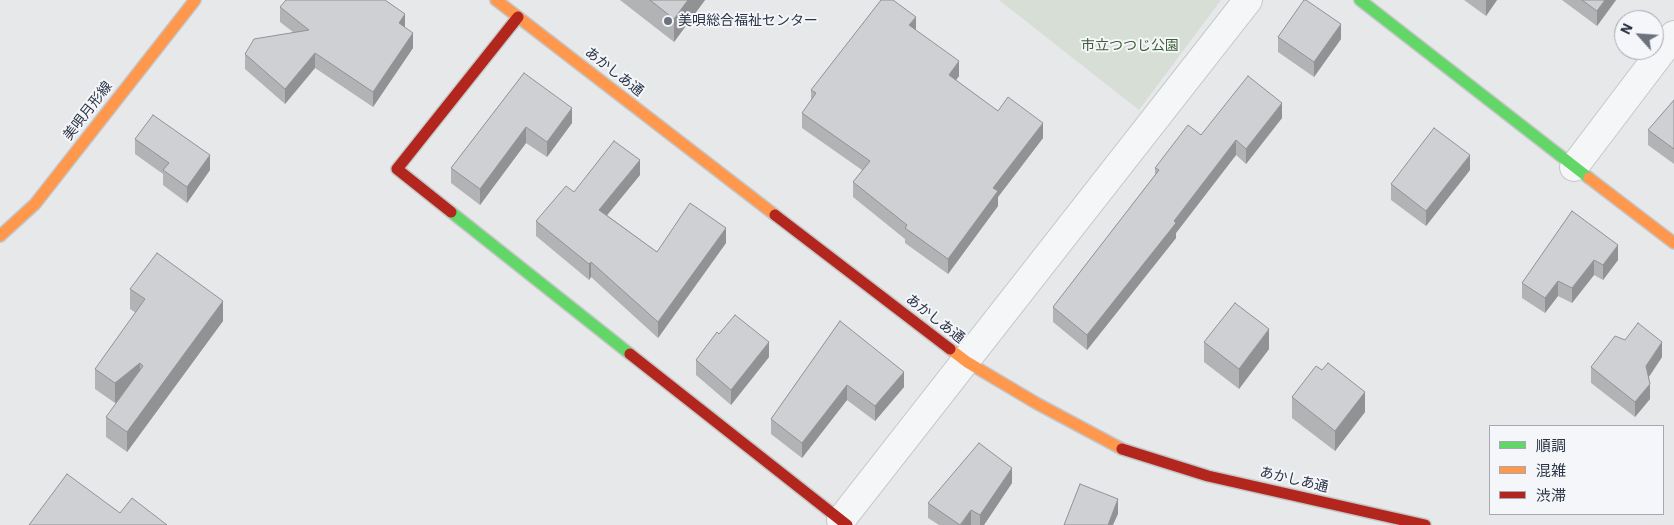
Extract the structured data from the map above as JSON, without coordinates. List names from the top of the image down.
{
  "streets": {
    "street": ["あかしあ通", "美唄月形線"]
  },
  "parks": ["市立つつじ公園"],
  "places": ["美唄総合福祉センター"],
  "legend": ["順調", "混雑", "渋滞"],
  "north": "top left"
}
